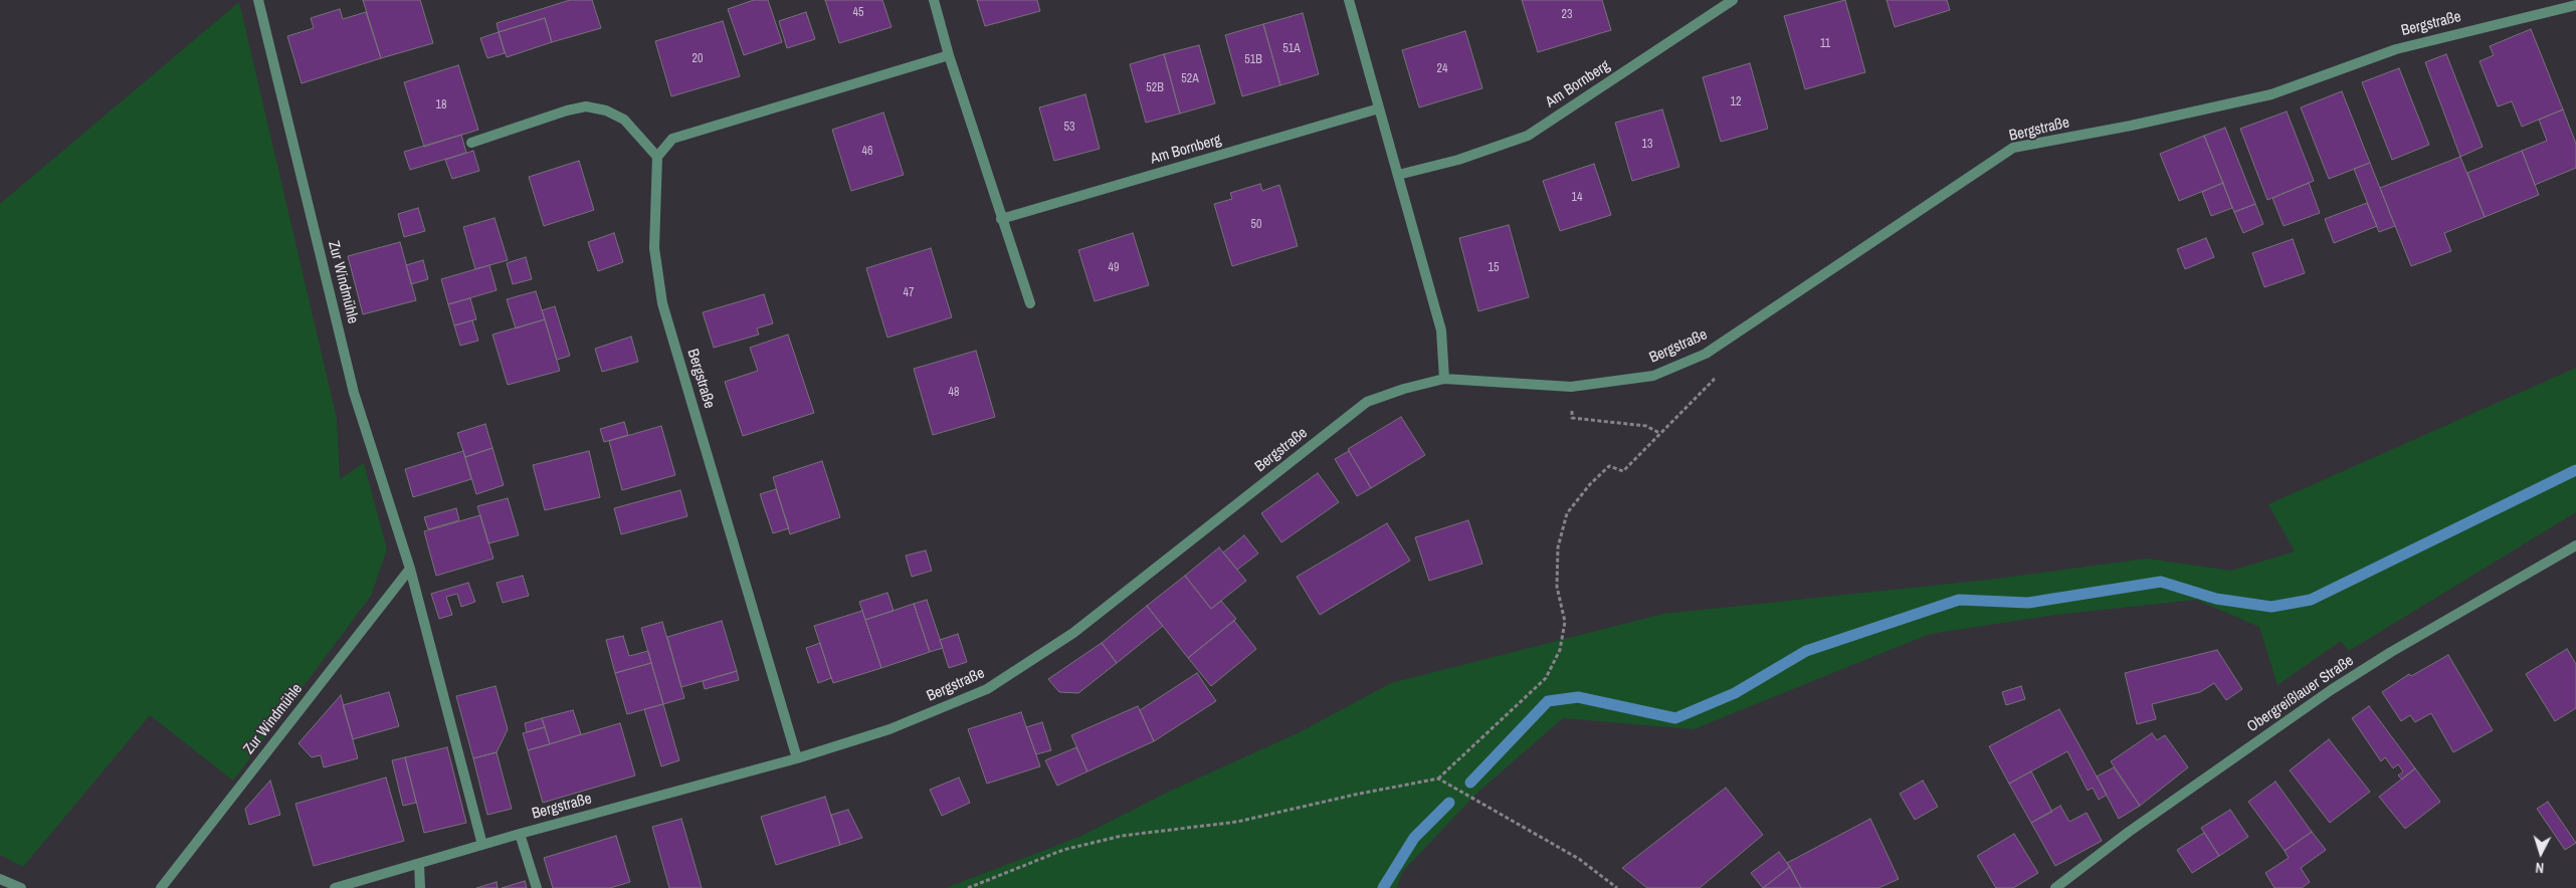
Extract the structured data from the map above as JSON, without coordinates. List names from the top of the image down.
{
  "streets": {
    "street": [
      "Bergstraße",
      "Am Bornberg",
      "Zur Windmühle",
      "Obergreißlauer Straße"
    ]
  },
  "crossings": [
    ["Bergstraße", "Zur Windmühle"]
  ],
  "house_numbers": [
    "45",
    "23",
    "11",
    "51A",
    "20",
    "51B",
    "24",
    "52A",
    "52B",
    "12",
    "18",
    "53",
    "13",
    "46",
    "14",
    "50",
    "49",
    "15",
    "47",
    "48"
  ],
  "north": "bottom"
}
